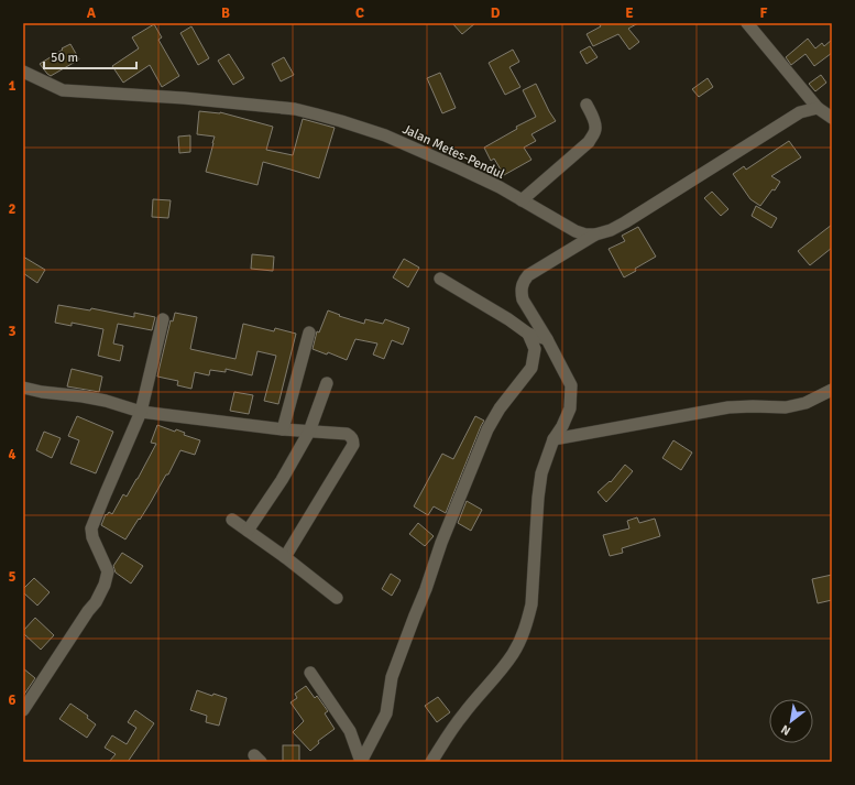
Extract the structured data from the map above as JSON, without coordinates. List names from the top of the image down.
{
  "streets": {
    "street": ["Jalan Metes-Pendul"]
  },
  "scale_bar": "50 m",
  "north": "bottom left",
  "grid": {
    "columns": [
      "A",
      "B",
      "C",
      "D",
      "E",
      "F"
    ],
    "rows": [
      "1",
      "2",
      "3",
      "4",
      "5",
      "6"
    ]
  }
}
